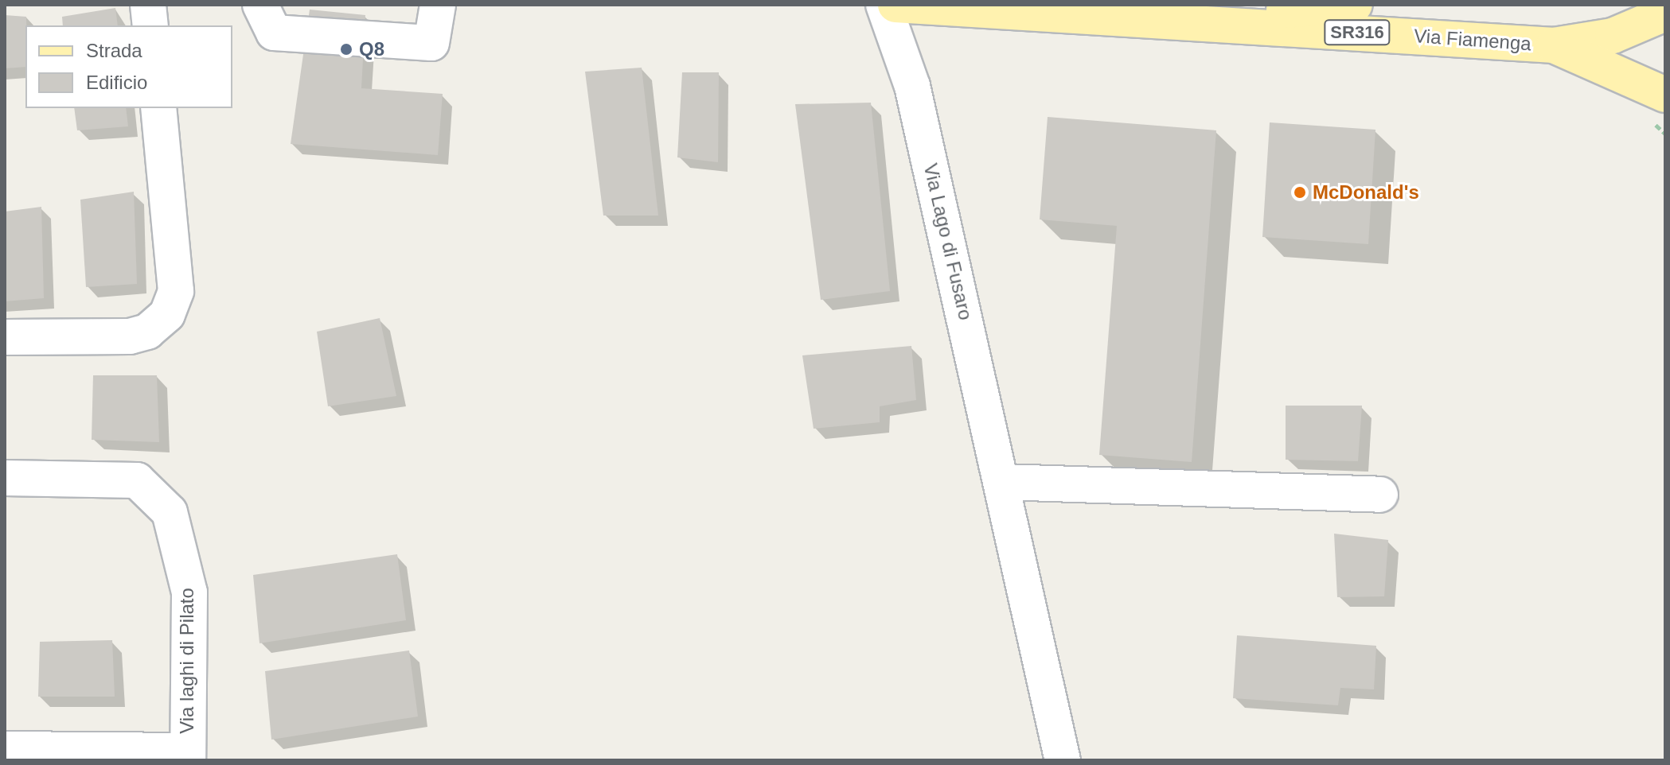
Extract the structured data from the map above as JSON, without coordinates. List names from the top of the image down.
{
  "streets": {
    "main road": ["SR316", "Via Fiamenga"],
    "street": ["Via Lago di Fusaro", "Via laghi di Pilato"]
  },
  "places": ["Q8", "McDonald's"],
  "legend": ["Strada", "Edificio"]
}
